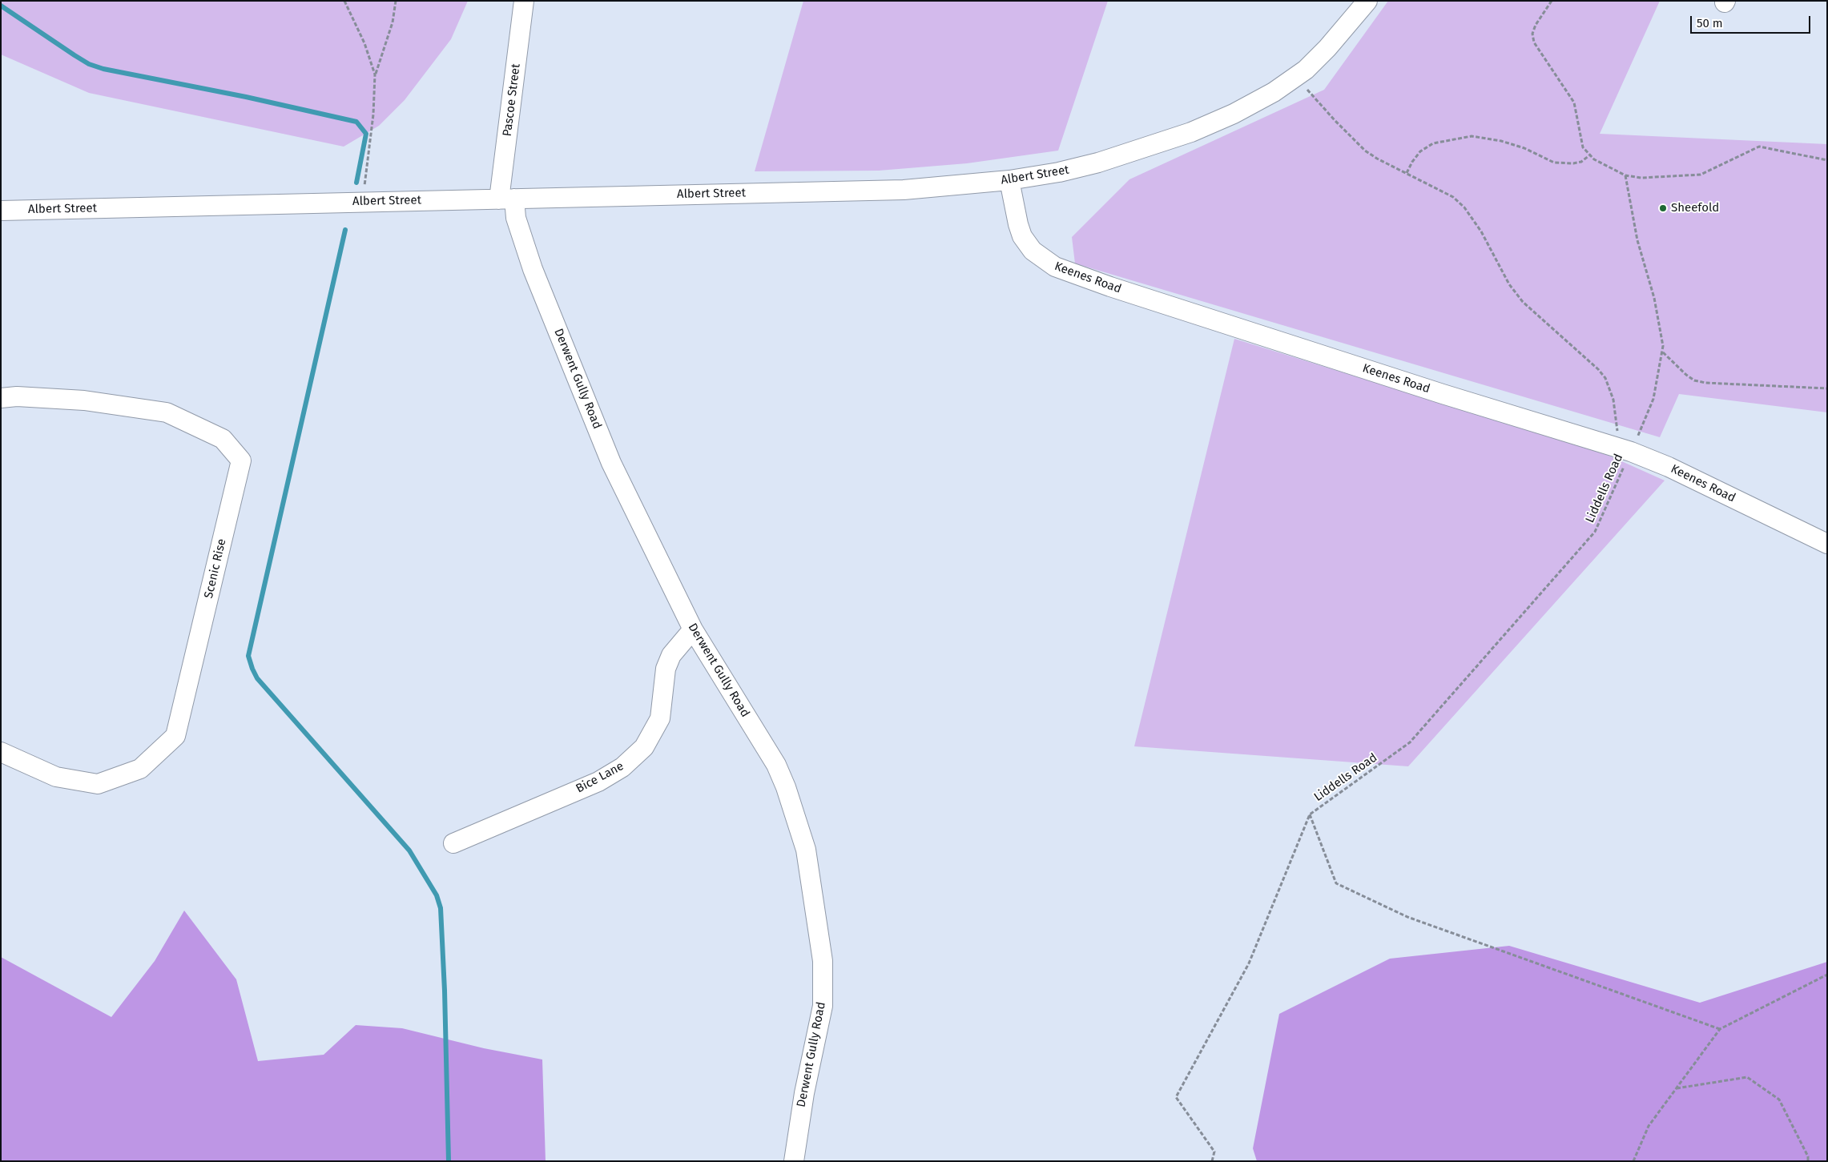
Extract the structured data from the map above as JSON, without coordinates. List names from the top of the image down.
{
  "streets": {
    "street": [
      "Pascoe Street",
      "Albert Street",
      "Keenes Road",
      "Derwent Gully Road",
      "Scenic Rise",
      "Bice Lane"
    ],
    "path": ["Liddells Road"]
  },
  "crossings": [
    ["Pascoe Street", "Albert Street"],
    ["Pascoe Street", "Derwent Gully Road"],
    ["Albert Street", "Keenes Road"],
    ["Albert Street", "Derwent Gully Road"],
    ["Keenes Road", "Liddells Road"],
    ["Derwent Gully Road", "Bice Lane"]
  ],
  "places": ["Sheefold"],
  "scale_bar": "50 m"
}
